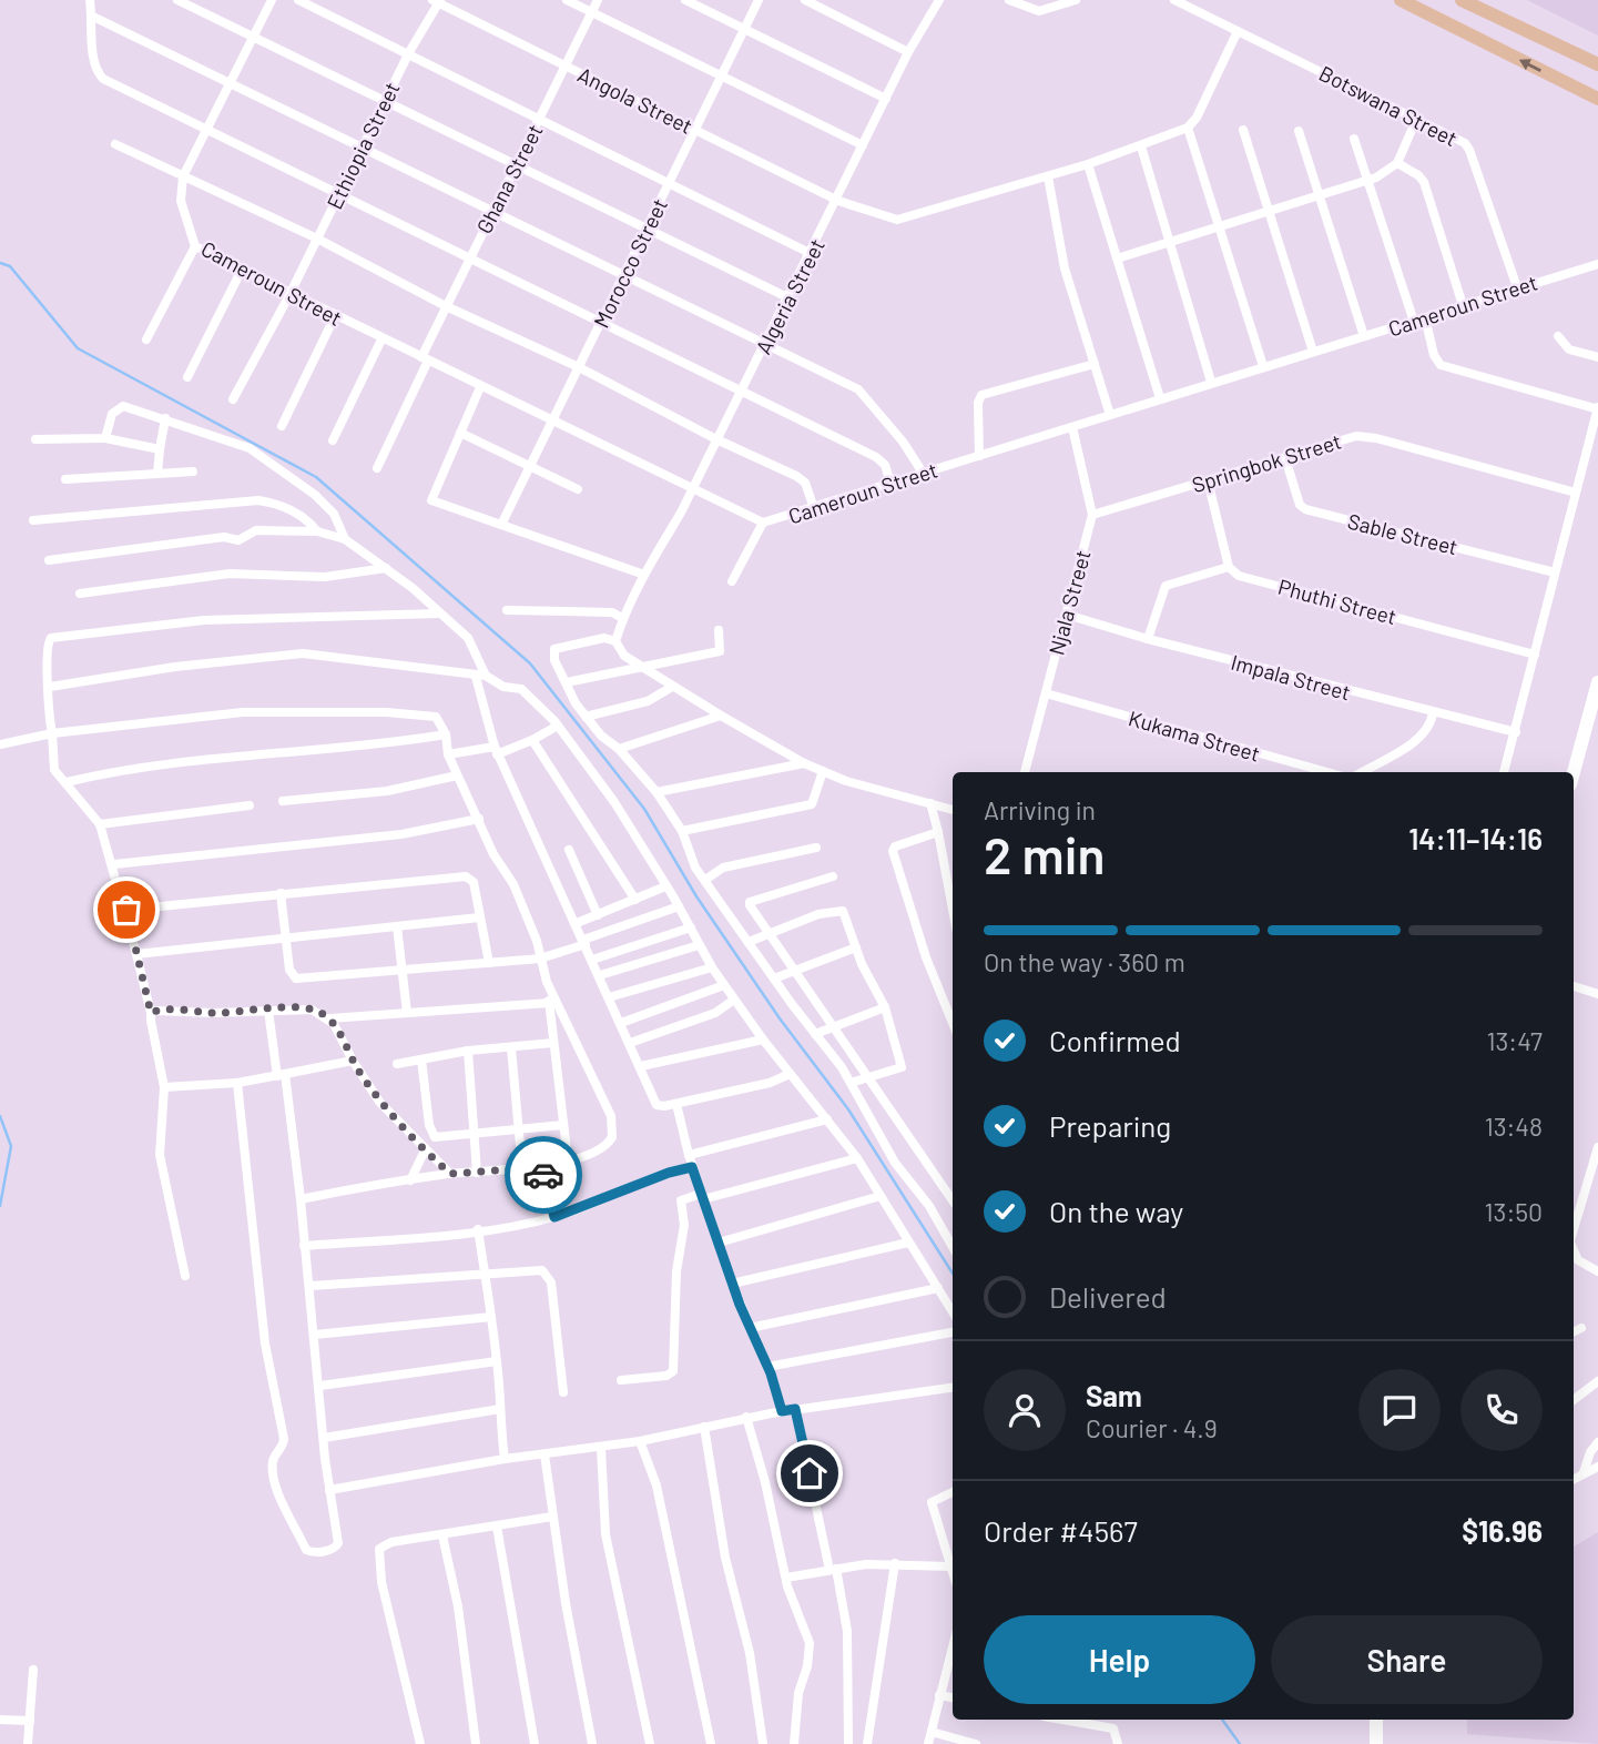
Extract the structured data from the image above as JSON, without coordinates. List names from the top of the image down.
{
  "streets": {
    "street": [
      "Angola Street",
      "Botswana Street",
      "Ethiopia Street",
      "Ghana Street",
      "Morocco Street",
      "Cameroun Street",
      "Algeria Street",
      "Springbok Street",
      "Sable Street",
      "Phuthi Street",
      "Njala Street",
      "Impala Street",
      "Kukama Street"
    ]
  },
  "crossings": [
    ["Angola Street", "Ethiopia Street"],
    ["Angola Street", "Ghana Street"],
    ["Angola Street", "Morocco Street"],
    ["Angola Street", "Algeria Street"],
    ["Botswana Street", "Cameroun Street"],
    ["Ethiopia Street", "Cameroun Street"],
    ["Ghana Street", "Cameroun Street"],
    ["Morocco Street", "Cameroun Street"],
    ["Cameroun Street", "Algeria Street"],
    ["Cameroun Street", "Njala Street"],
    ["Springbok Street", "Sable Street"],
    ["Springbok Street", "Njala Street"],
    ["Njala Street", "Impala Street"],
    ["Njala Street", "Kukama Street"]
  ],
  "page": {
    "heading": ["2 min", "Arriving in", "14:11–14:16"],
    "panel": [
      "Sam",
      "Courier · 4.9",
      "Order #4567",
      "$16.96"
    ],
    "bar": "On the way · 360 m",
    "list": [
      ["Confirmed", "13:47"],
      ["Preparing", "13:48"],
      ["On the way", "13:50"],
      "Delivered"
    ],
    "buttons": ["Help", "Share"]
  }
}
